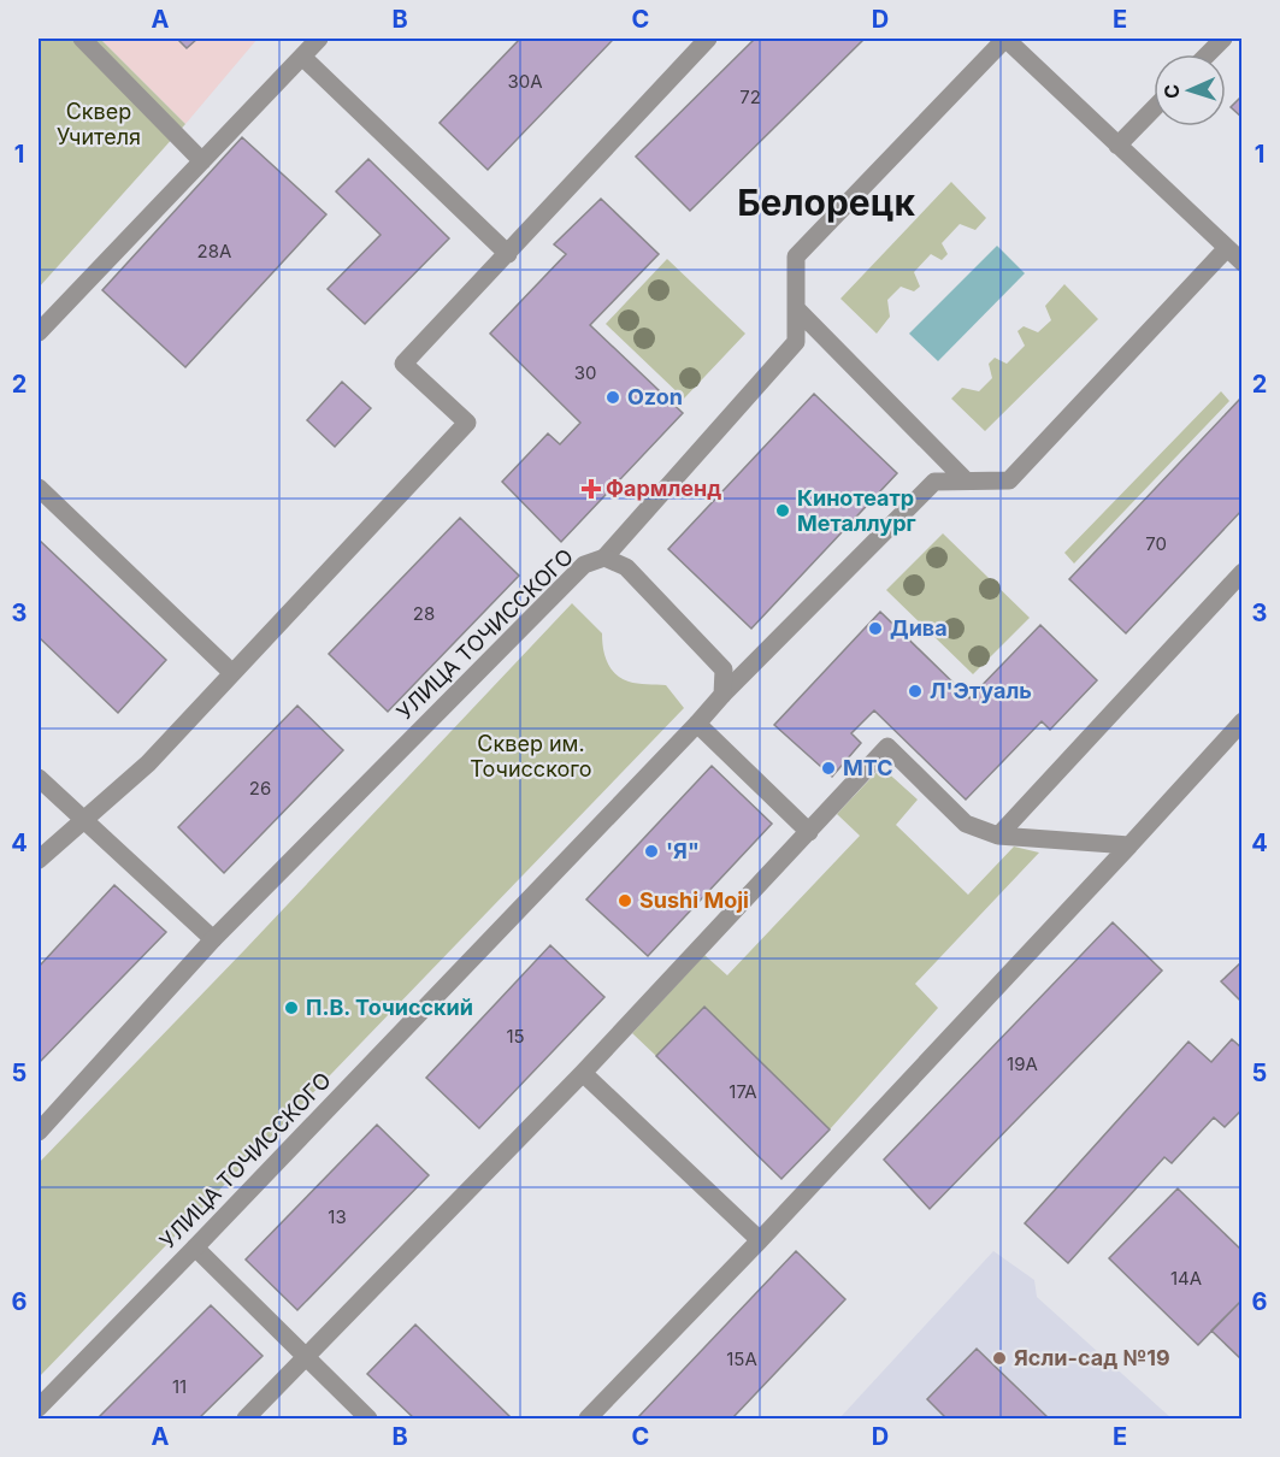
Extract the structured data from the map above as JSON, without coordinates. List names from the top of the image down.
{
  "streets": {
    "street": ["УЛИЦА ТОЧИССКОГО"]
  },
  "districts": ["Белорецк"],
  "parks": ["Сквер Учителя", "Сквер им. Точисского"],
  "places": {
    "other": [
      "Ozon",
      "Кинотеатр Металлург",
      "Дива",
      "Л'Этуаль",
      "МТС",
      "'Я\"",
      "Sushi Moji",
      "П.В. Точисский",
      "Ясли-сад №19"
    ],
    "health": ["Фармленд"]
  },
  "house_numbers": [
    "30А",
    "72",
    "28А",
    "30",
    "70",
    "28",
    "26",
    "15",
    "19А",
    "17А",
    "13",
    "14А",
    "15А",
    "11"
  ],
  "north": "left",
  "grid": {
    "columns": [
      "A",
      "B",
      "C",
      "D",
      "E"
    ],
    "rows": [
      "1",
      "2",
      "3",
      "4",
      "5",
      "6"
    ]
  }
}
